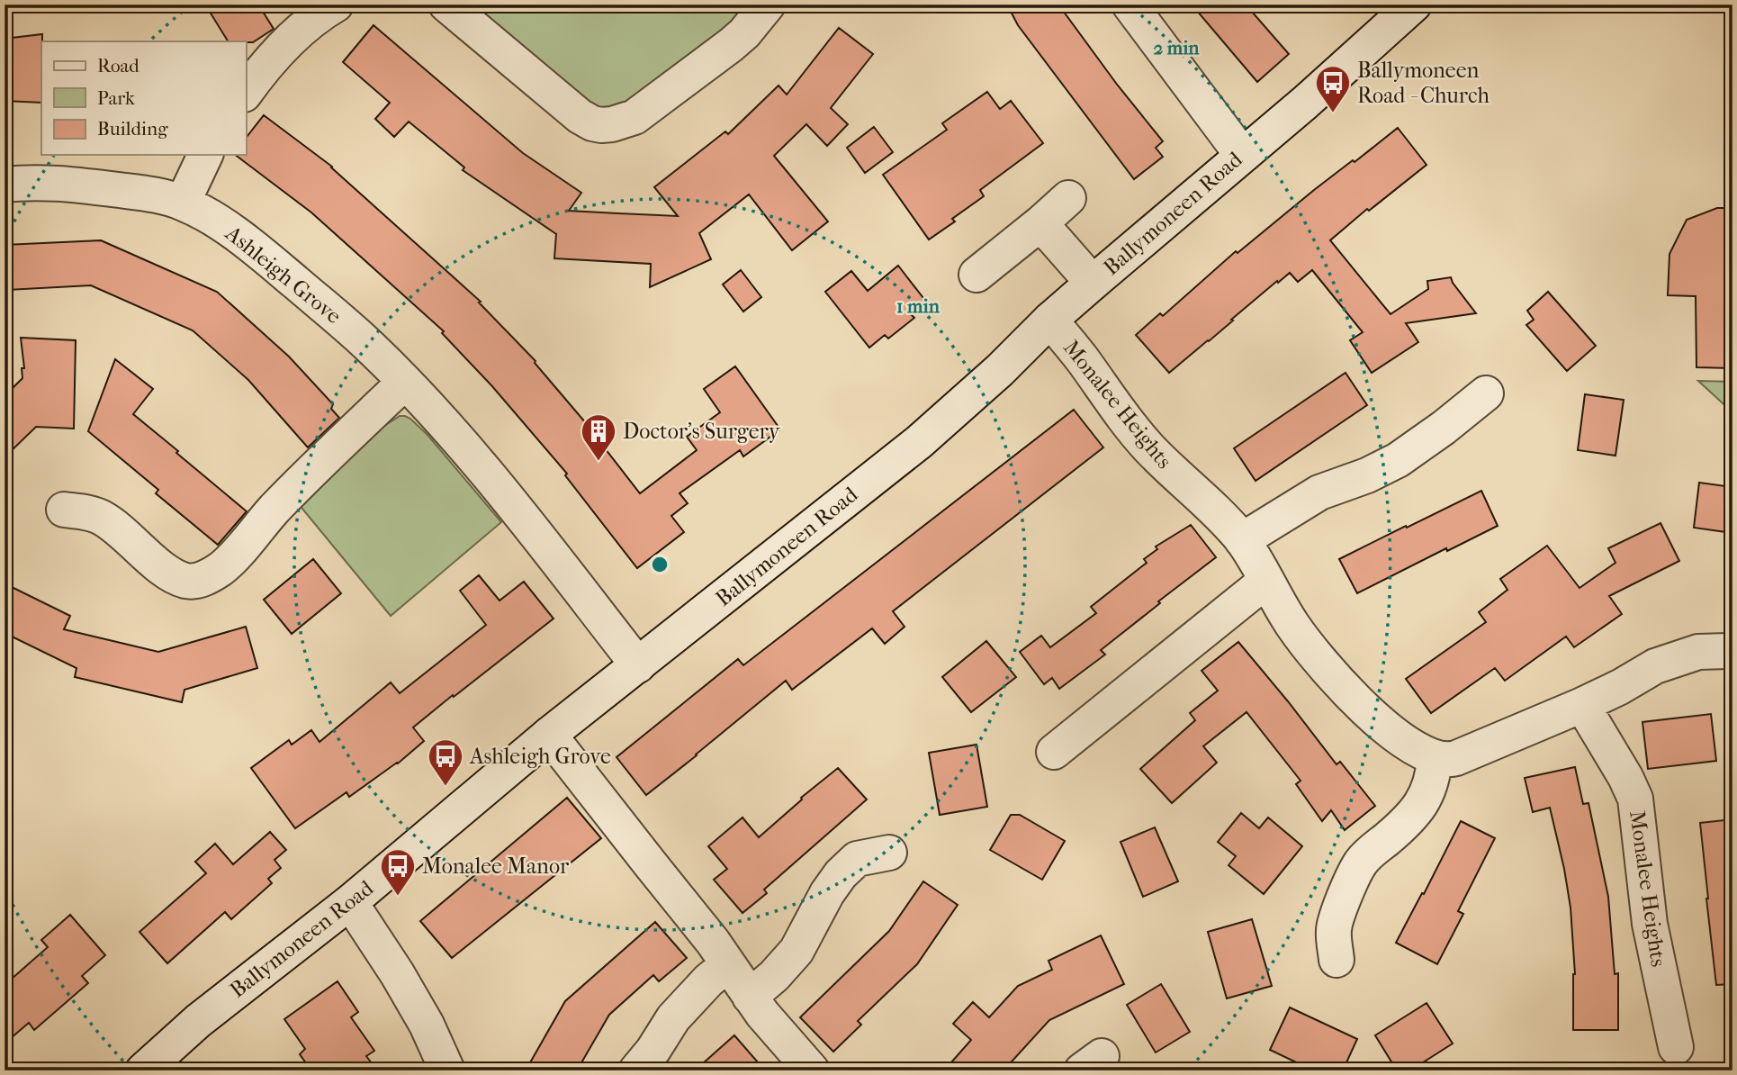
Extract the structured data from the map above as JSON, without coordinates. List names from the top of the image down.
{
  "streets": {
    "street": ["Ballymoneen Road", "Ashleigh Grove", "Monalee Heights"]
  },
  "crossings": [
    ["Ballymoneen Road", "Ashleigh Grove"],
    ["Ballymoneen Road", "Monalee Heights"]
  ],
  "places": {
    "bus stop": ["Ballymoneen Road - Church", "Ashleigh Grove", "Monalee Manor"],
    "building": ["Doctor's Surgery"]
  },
  "legend": ["Road", "Park", "Building"],
  "rings": ["2 min", "1 min"]
}
